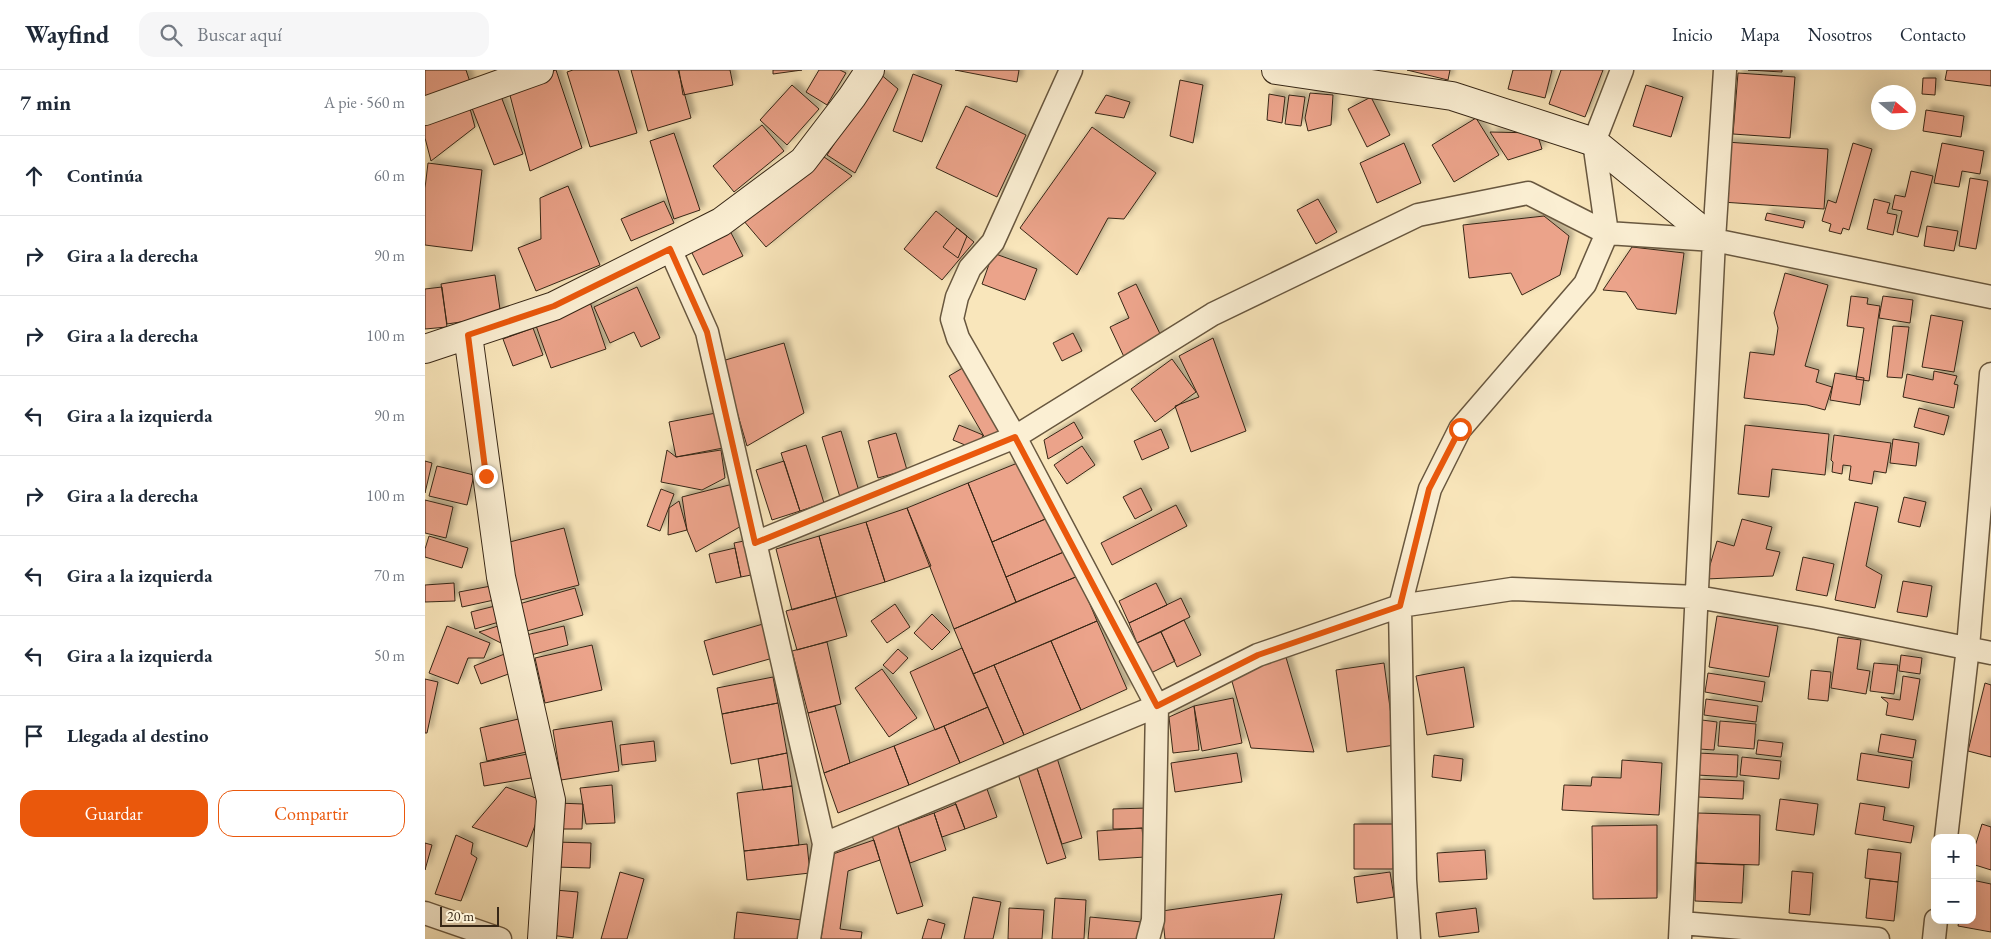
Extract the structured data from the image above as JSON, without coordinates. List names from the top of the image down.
{
  "scale_bar": "20 m",
  "north": "right",
  "page": {
    "header": "Wayfind",
    "search": "Buscar aquí",
    "nav": [
      "Inicio",
      "Mapa",
      "Nosotros",
      "Contacto"
    ],
    "heading": ["7 min", "A pie · 560 m"],
    "list": [
      ["Continúa", "60 m"],
      ["Gira a la derecha", "90 m"],
      ["Gira a la derecha", "100 m"],
      ["Gira a la izquierda", "90 m"],
      ["Gira a la derecha", "100 m"],
      ["Gira a la izquierda", "70 m"],
      ["Gira a la izquierda", "50 m"],
      "Llegada al destino"
    ],
    "buttons": ["Guardar", "Compartir"],
    "map_buttons": ["+", "−"],
    "scale": "20 m"
  }
}
